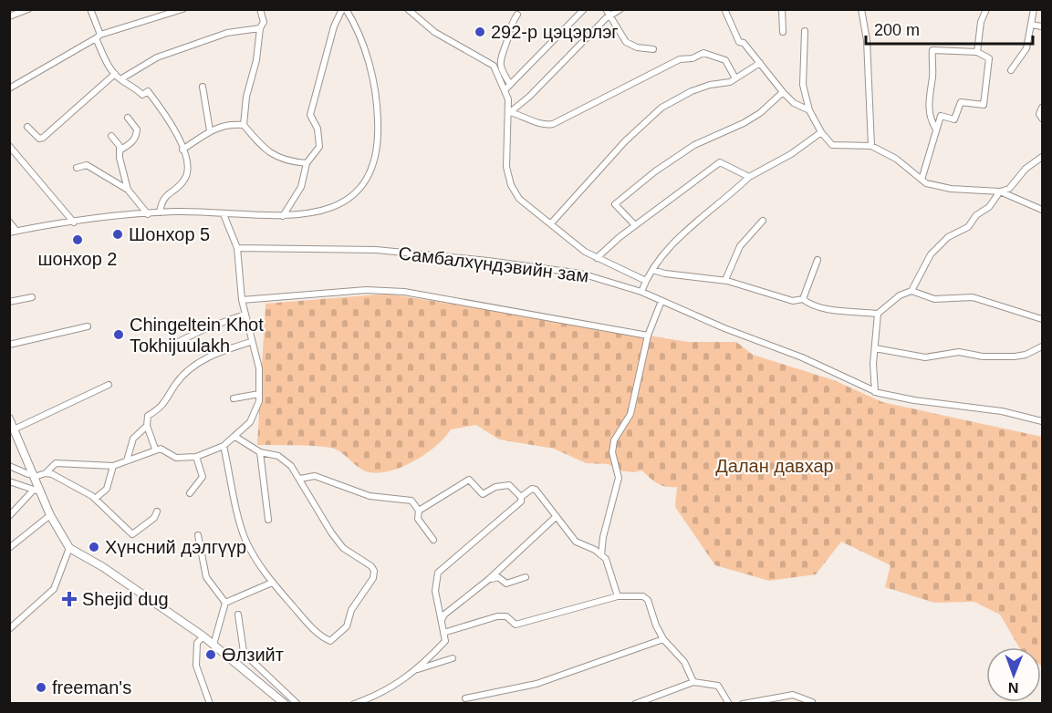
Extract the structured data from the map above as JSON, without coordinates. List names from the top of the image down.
{
  "streets": {
    "street": ["Самбалхүндэвийн зам"]
  },
  "parks": ["Далан давхар"],
  "places": {
    "other": [
      "292-р цэцэрлэг",
      "Шонхор 5",
      "шонхор 2",
      "Chingeltein Khot Tokhijuulakh",
      "Хүнсний дэлгүүр",
      "Өлзийт",
      "freeman's"
    ],
    "health": ["Shejid dug"]
  },
  "scale_bar": "200 m",
  "north": "bottom"
}
